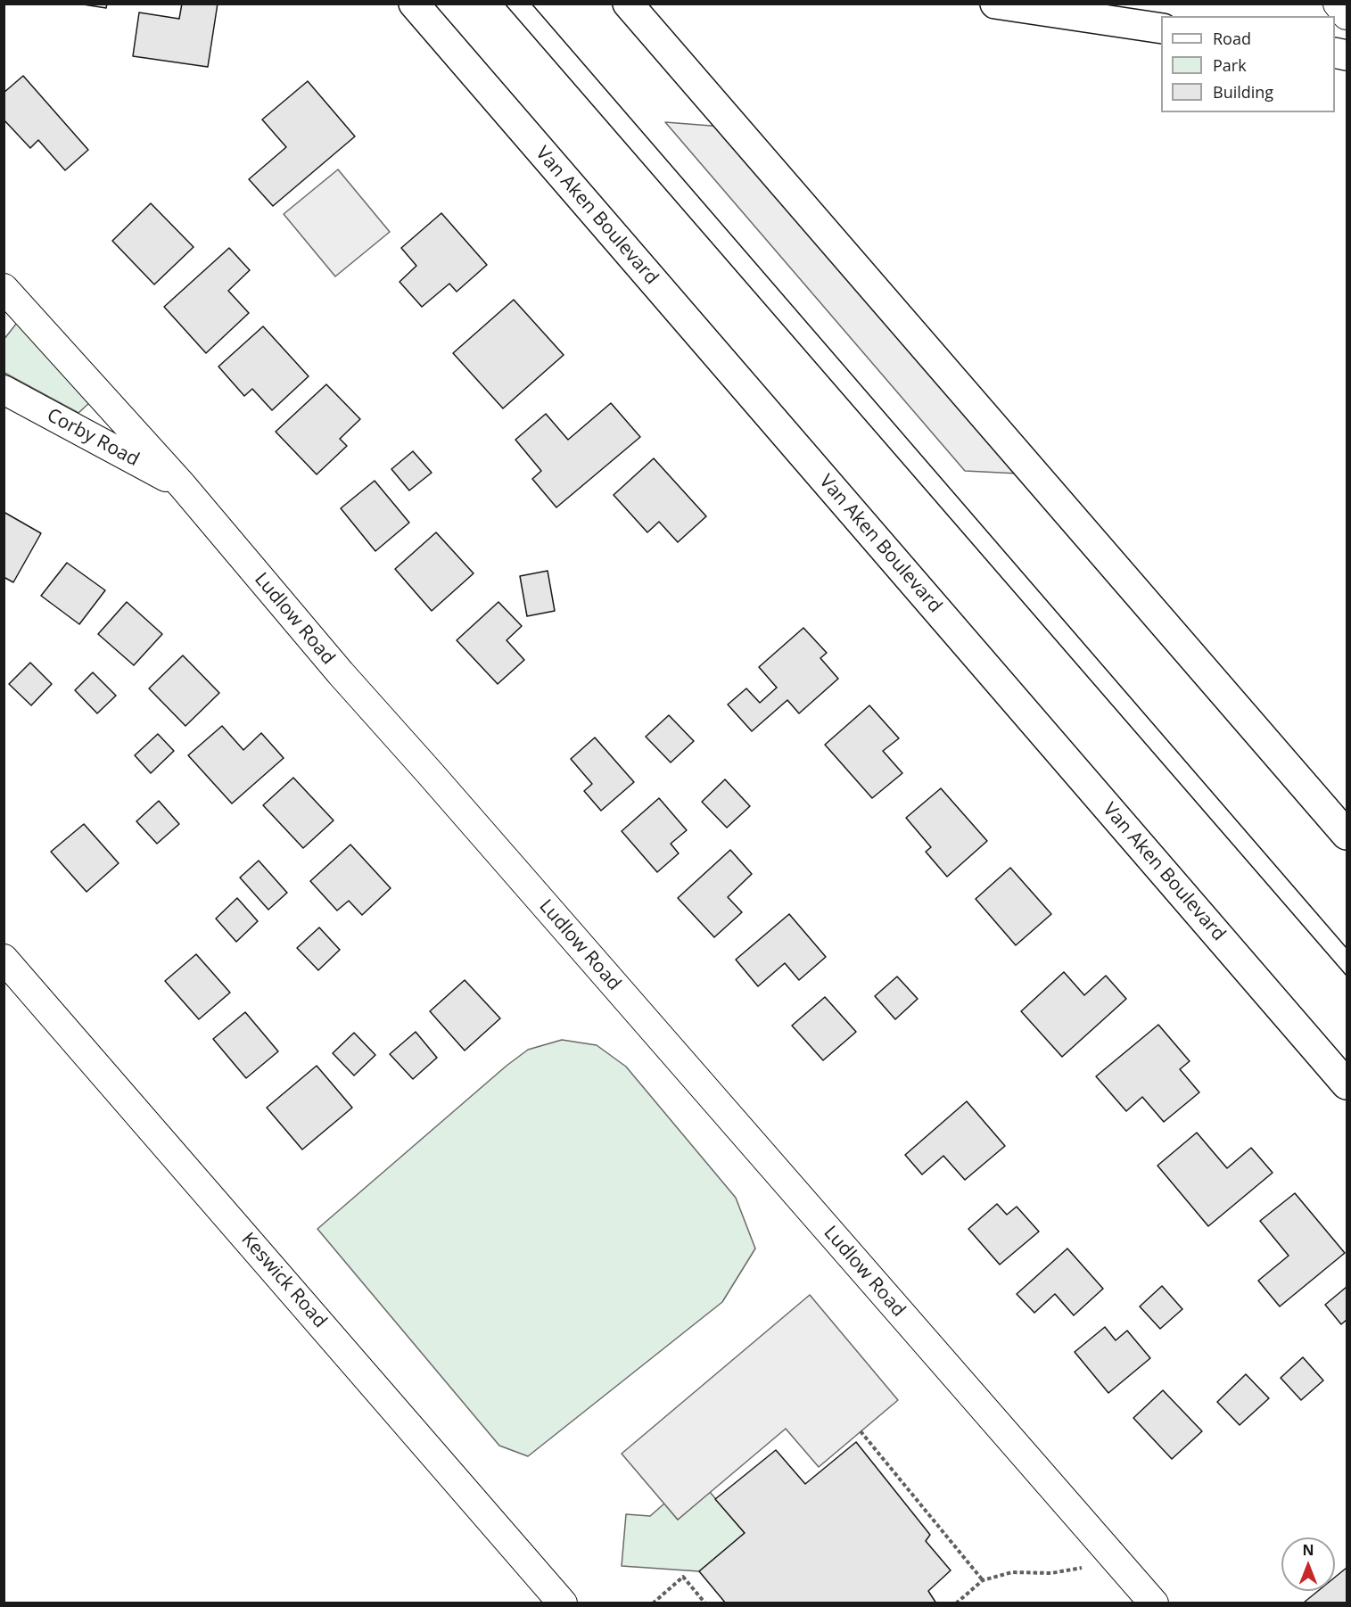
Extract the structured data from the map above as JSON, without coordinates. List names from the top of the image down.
{
  "streets": {
    "main road": ["Van Aken Boulevard"],
    "street": ["Corby Road", "Ludlow Road", "Keswick Road"]
  },
  "crossings": [
    ["Corby Road", "Ludlow Road"]
  ],
  "legend": ["Road", "Park", "Building"],
  "north": "top"
}
